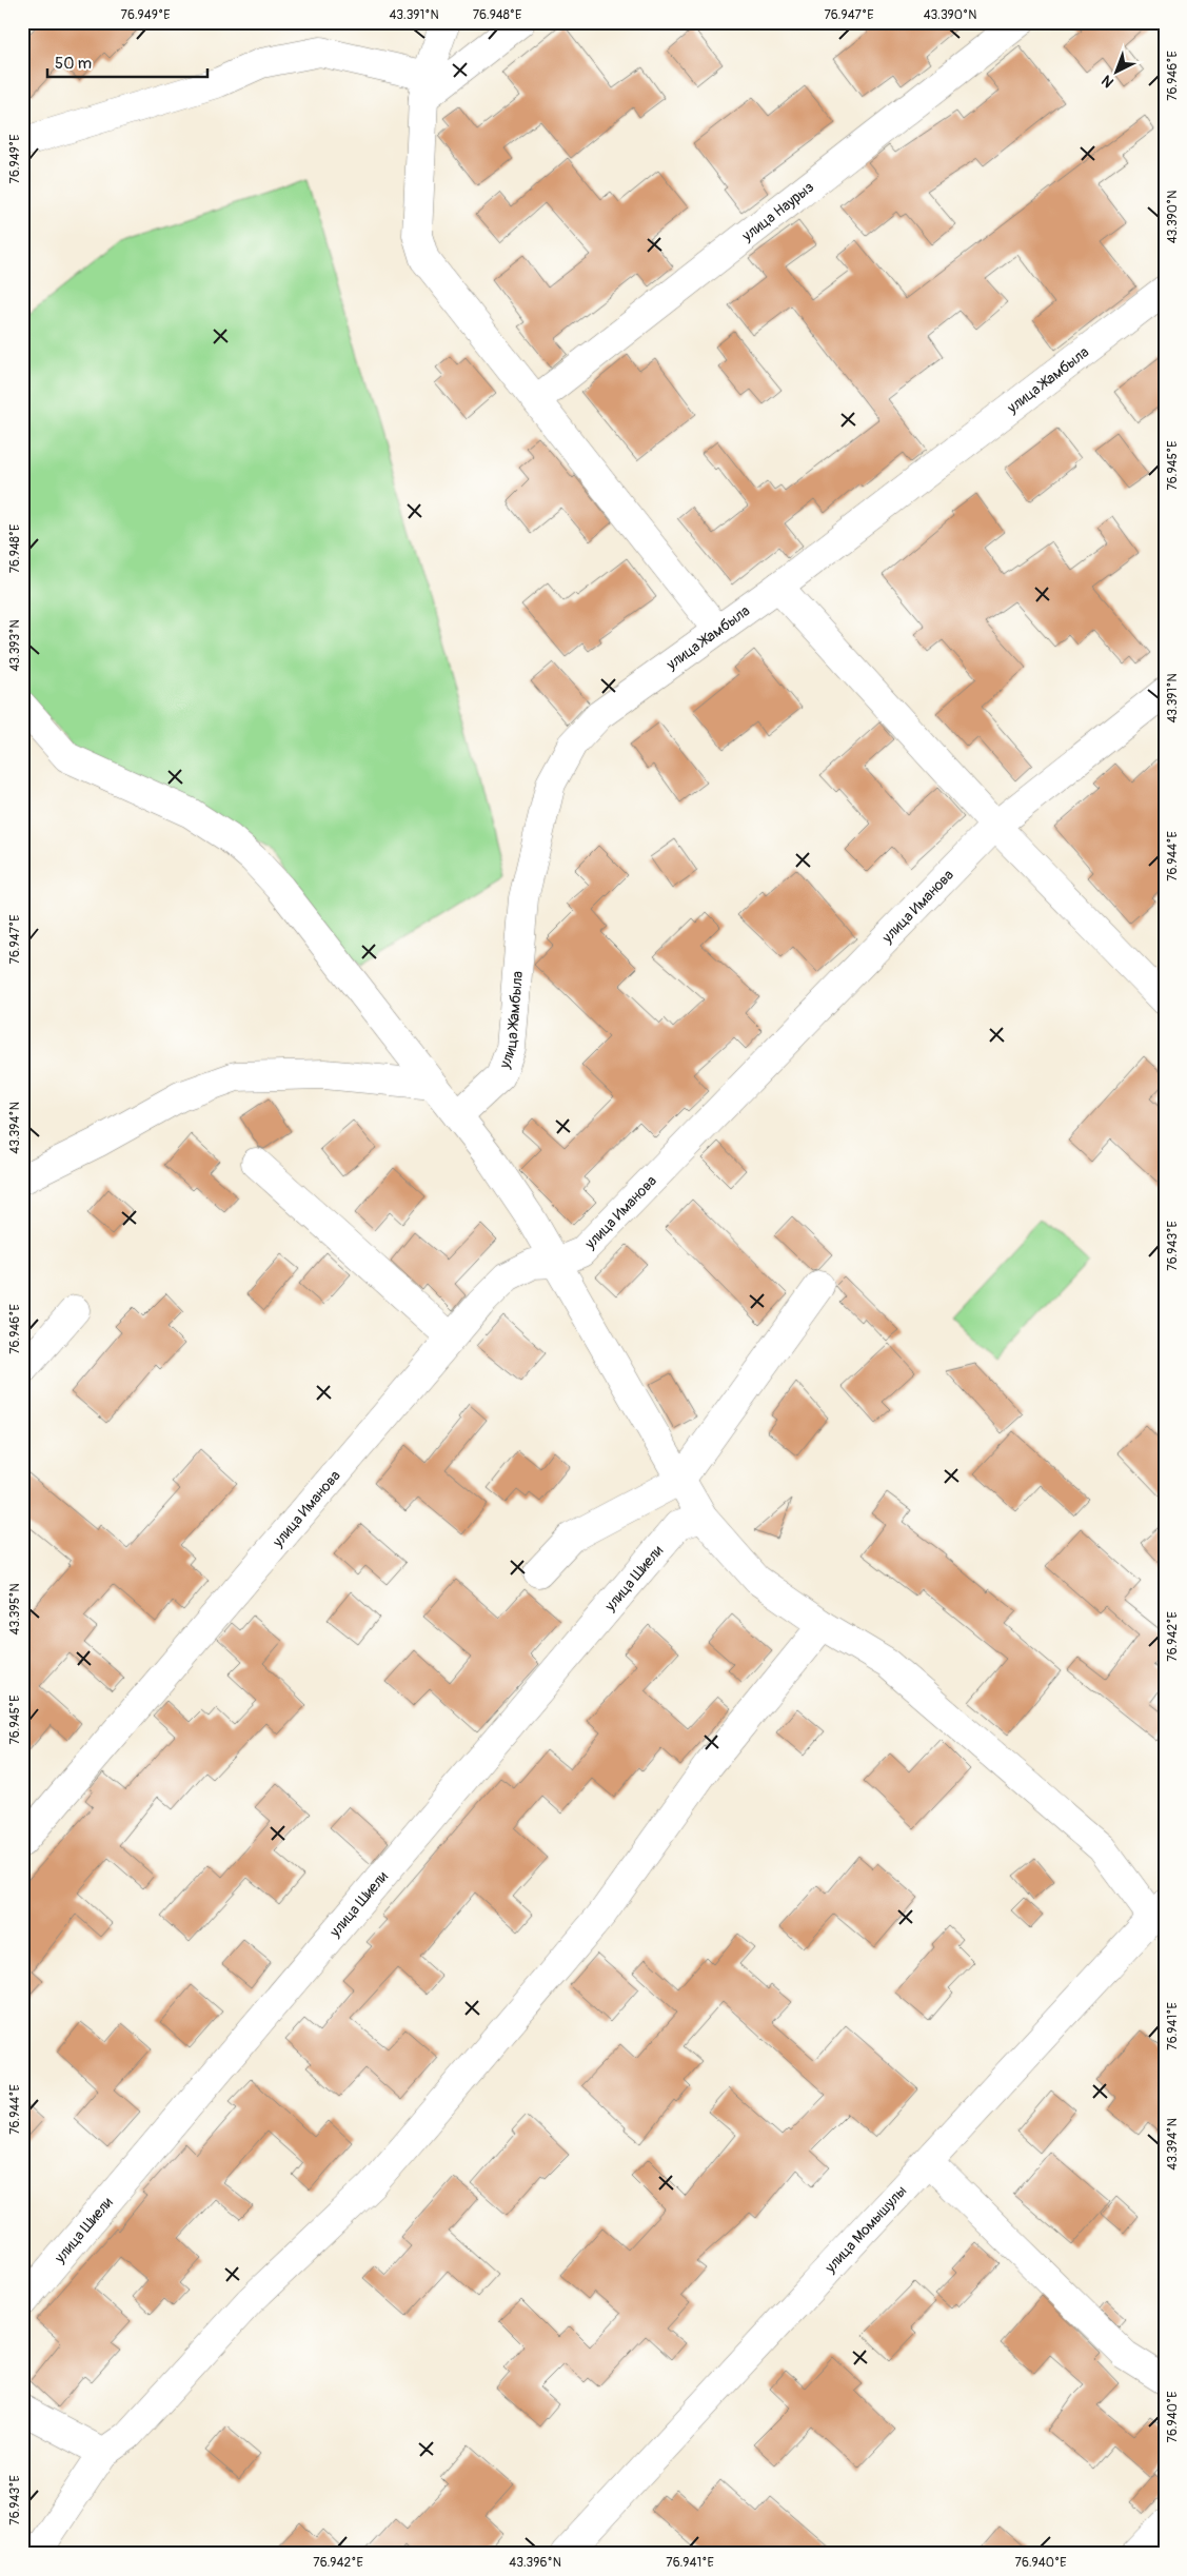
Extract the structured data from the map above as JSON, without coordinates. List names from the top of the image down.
{
  "streets": {
    "street": [
      "улица Наурыз",
      "улица Жамбыла",
      "улица Иманова",
      "улица Шиели",
      "улица Момышулы"
    ]
  },
  "scale_bar": "50 m",
  "north": "bottom left",
  "coordinates": [
    "76.949°E",
    "43.391°N",
    "76.948°E",
    "76.947°E",
    "43.390°N",
    "76.946°E",
    "76.945°E",
    "43.393°N",
    "76.944°E",
    "43.394°N",
    "76.943°E",
    "43.395°N",
    "76.942°E",
    "76.941°E",
    "76.940°E",
    "43.396°N"
  ]
}
